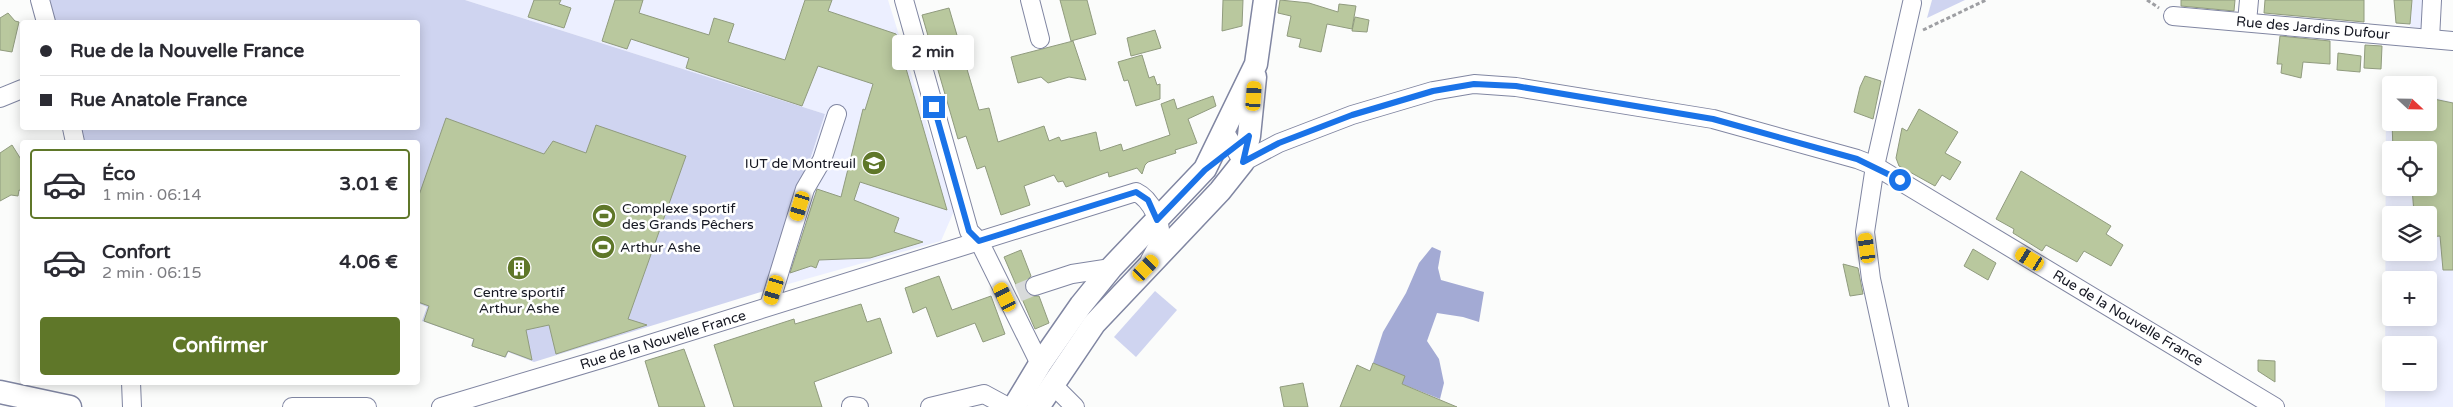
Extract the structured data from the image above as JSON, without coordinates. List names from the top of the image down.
{
  "streets": {
    "street": ["Rue des Jardins Dufour", "Rue de la Nouvelle France"]
  },
  "places": {
    "school or university": ["IUT de Montreuil"],
    "sports": ["Complexe sportif des Grands Pêchers", "Arthur Ashe"],
    "building": ["Centre sportif Arthur Ashe"]
  },
  "north": "right",
  "page": {
    "banner": ["Rue de la Nouvelle France", "Rue Anatole France"],
    "bubble": "2 min",
    "map_buttons": ["+", "−"],
    "list": [
      {
        "name": "Éco",
        "note": "1 min · 06:14",
        "value": "3.01 €"
      },
      {
        "name": "Confort",
        "note": "2 min · 06:15",
        "value": "4.06 €"
      }
    ],
    "buttons": "Confirmer"
  }
}
